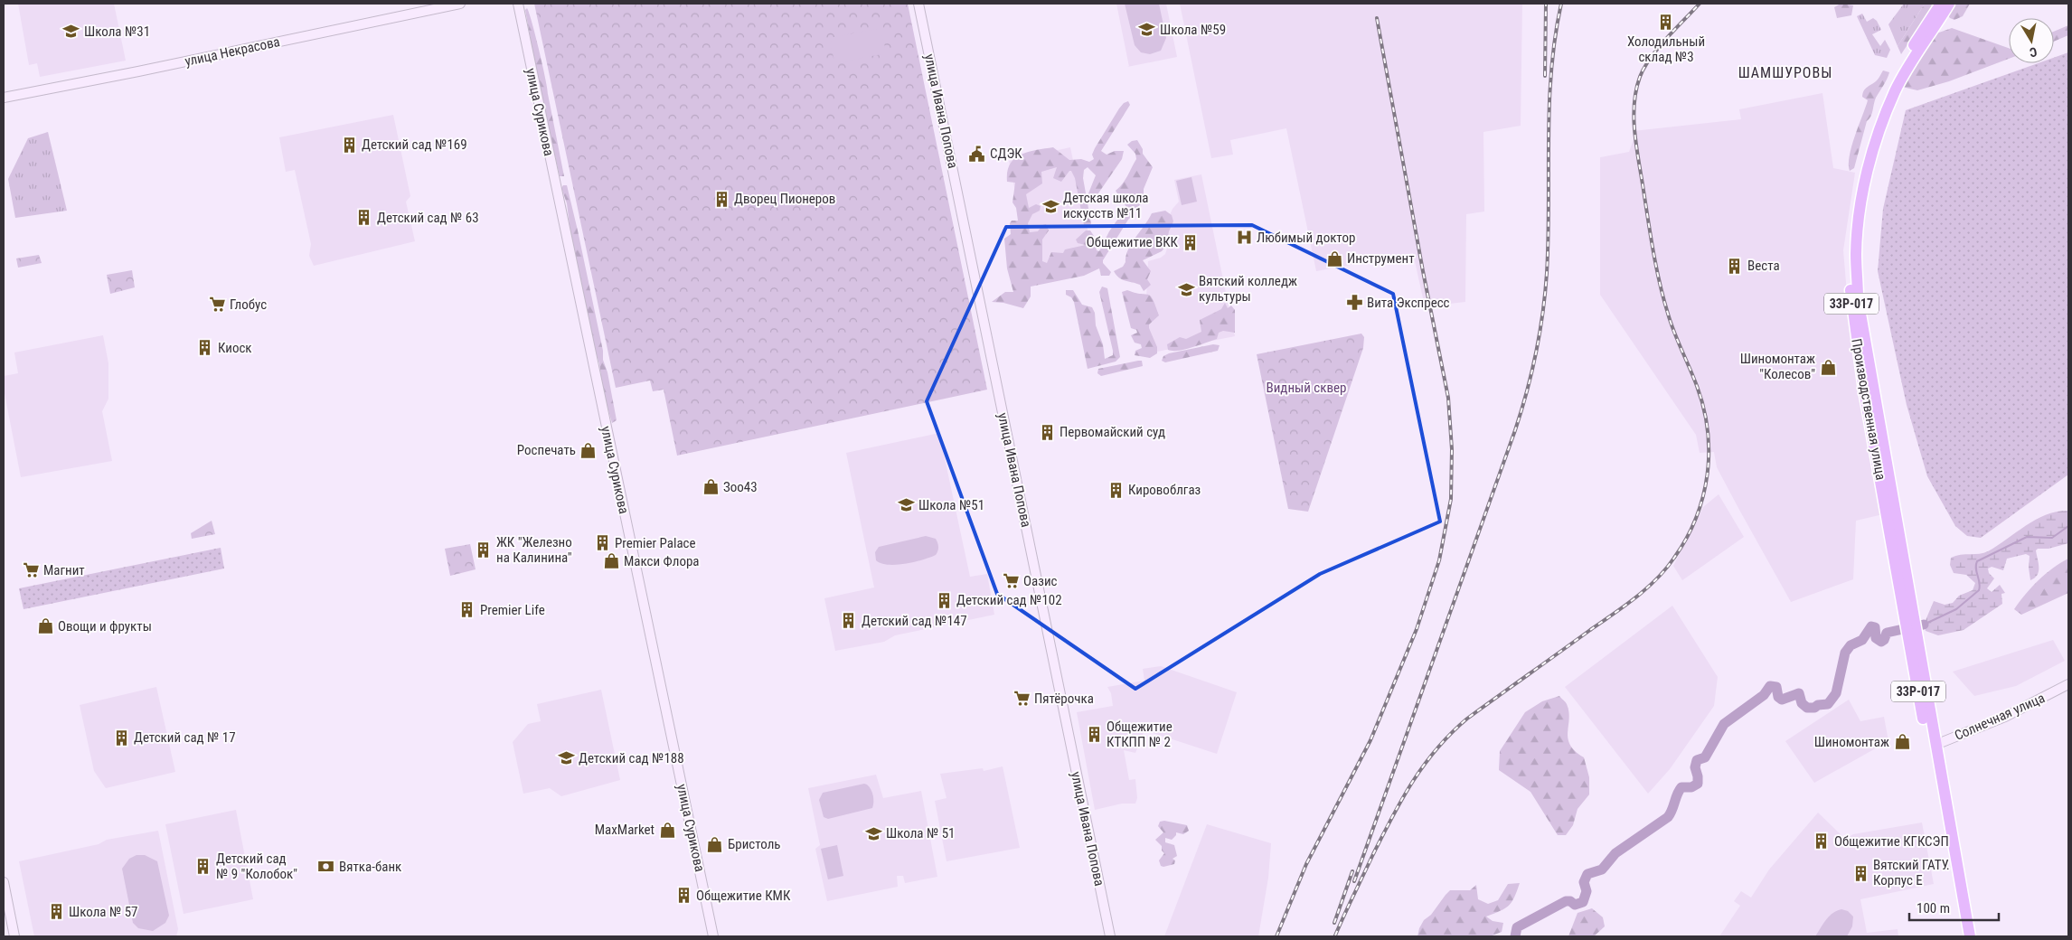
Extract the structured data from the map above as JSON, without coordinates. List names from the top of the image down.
{
  "streets": {
    "highway": ["33Р-017", "Производственная улица"],
    "street": [
      "улица Некрасова",
      "улица Ивана Попова",
      "улица Сурикова",
      "Солнечная улица"
    ]
  },
  "crossings": [
    ["Производственная улица", "Солнечная улица"]
  ],
  "districts": ["ШАМШУРОВЫ"],
  "parks": ["Видный сквер"],
  "places": {
    "building": [
      "Холодильный склад №3",
      "Детский сад №169",
      "Дворец Пионеров",
      "Детский сад № 63",
      "Общежитие ВКК",
      "Веста",
      "Киоск",
      "Первомайский суд",
      "Кировоблгаз",
      "Premier Palace",
      "ЖК \"Железно на Калинина\"",
      "Детский сад №102",
      "Premier Life",
      "Детский сад №147",
      "Общежитие КТКПП № 2",
      "Детский сад № 17",
      "Общежитие КГКСЭП",
      "Детский сад № 9 \"Колобок\"",
      "Вятский ГАТУ. Корпус Е",
      "Общежитие КМК",
      "Школа № 57"
    ],
    "school or university": [
      "Школа №59",
      "Школа №31",
      "Детская школа искусств №11",
      "Вятский колледж культуры",
      "Школа №51",
      "Детский сад №188",
      "Школа № 51"
    ],
    "public building": ["СДЭК"],
    "hospital": ["Любимый доктор"],
    "shop": [
      "Инструмент",
      "Шиномонтаж \"Колесов\"",
      "Роспечать",
      "Зоо43",
      "Макси Флора",
      "Овощи и фрукты",
      "Шиномонтаж",
      "MaxMarket",
      "Бристоль"
    ],
    "pharmacy": ["Вита Экспресс"],
    "supermarket": [
      "Глобус",
      "Магнит",
      "Оазис",
      "Пятёрочка"
    ],
    "bank": ["Вятка-банк"]
  },
  "scale_bar": "100 m",
  "north": "bottom"
}
